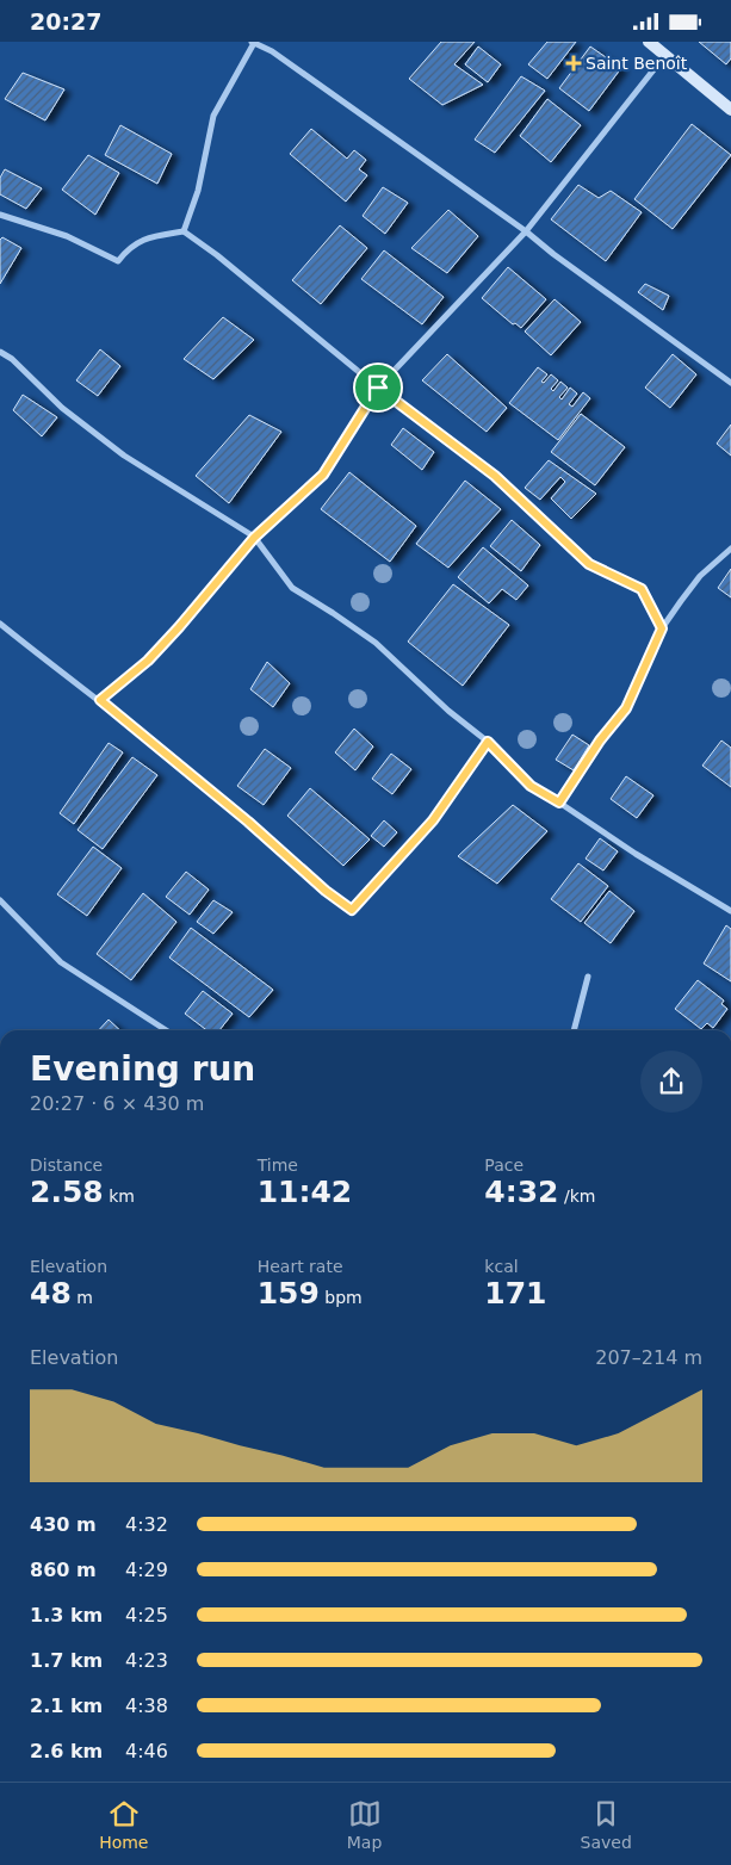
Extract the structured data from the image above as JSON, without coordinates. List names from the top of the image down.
{
  "places": {
    "health": ["Saint Benoît"]
  },
  "page": {
    "status": "20:27",
    "heading": ["Evening run", "20:27 · 6 × 430 m"],
    "stats": [
      ["Distance", "2.58 km"],
      ["Time", "11:42"],
      ["Pace", "4:32 /km"],
      ["Elevation", "48 m"],
      ["Heart rate", "159 bpm"],
      ["kcal", "171"]
    ],
    "chart": ["Elevation", "207–214 m"],
    "list": [
      {
        "name": "430 m",
        "note": "4:32"
      },
      {
        "name": "860 m",
        "note": "4:29"
      },
      {
        "name": "1.3 km",
        "note": "4:25"
      },
      {
        "name": "1.7 km",
        "note": "4:23"
      },
      {
        "name": "2.1 km",
        "note": "4:38"
      },
      {
        "name": "2.6 km",
        "note": "4:46"
      }
    ],
    "tabs": ["Home", "Map", "Saved"]
  }
}
